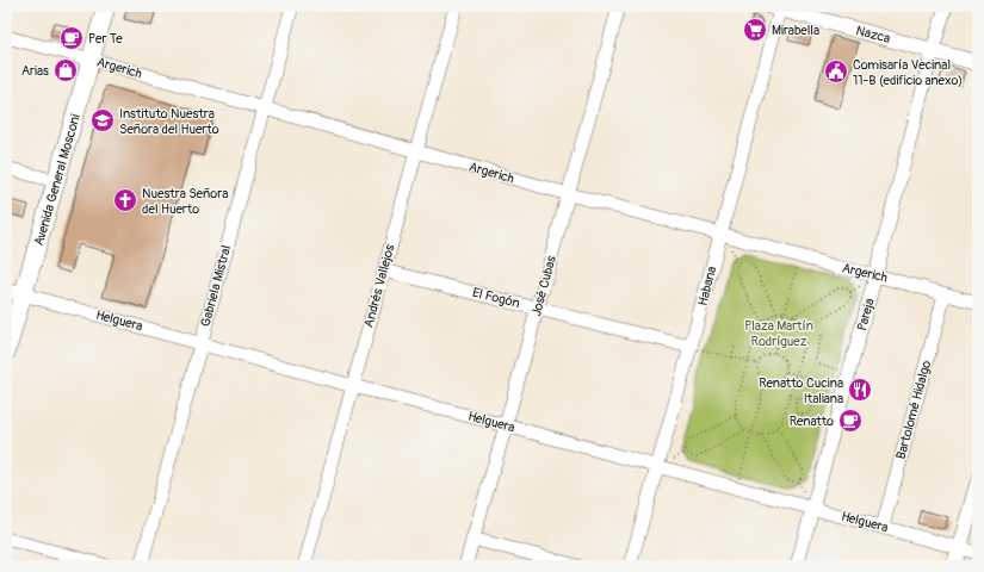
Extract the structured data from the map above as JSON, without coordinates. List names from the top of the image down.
{
  "streets": {
    "main road": ["Avenida General Mosconi"],
    "street": [
      "Nazca",
      "Argerich",
      "Gabriela Mistral",
      "Andrés Vallejos",
      "José Cubas",
      "Habana",
      "El Fogón",
      "Pareja",
      "Helguera",
      "Bartolomé Hidalgo"
    ]
  },
  "crossings": [
    ["Nazca", "Habana"],
    ["Nazca", "Pareja"],
    ["Argerich", "Avenida General Mosconi"],
    ["Argerich", "Gabriela Mistral"],
    ["Argerich", "Andrés Vallejos"],
    ["Argerich", "José Cubas"],
    ["Argerich", "Habana"],
    ["Argerich", "Pareja"],
    ["Argerich", "Bartolomé Hidalgo"],
    ["Avenida General Mosconi", "Helguera"],
    ["Gabriela Mistral", "Helguera"],
    ["Andrés Vallejos", "El Fogón"],
    ["Andrés Vallejos", "Helguera"],
    ["José Cubas", "El Fogón"],
    ["José Cubas", "Helguera"],
    ["Habana", "El Fogón"],
    ["Habana", "Helguera"],
    ["Pareja", "Helguera"],
    ["Helguera", "Bartolomé Hidalgo"]
  ],
  "parks": ["Plaza Martín Rodríguez"],
  "places": {
    "supermarket": ["Mirabella"],
    "cafe": ["Per Te", "Renatto"],
    "shop": ["Arias"],
    "public building": ["Comisaría Vecinal 11-B (edificio anexo)"],
    "school or university": ["Instituto Nuestra Señora del Huerto"],
    "church": ["Nuestra Señora del Huerto"],
    "restaurant": ["Renatto Cucina Italiana"]
  }
}
